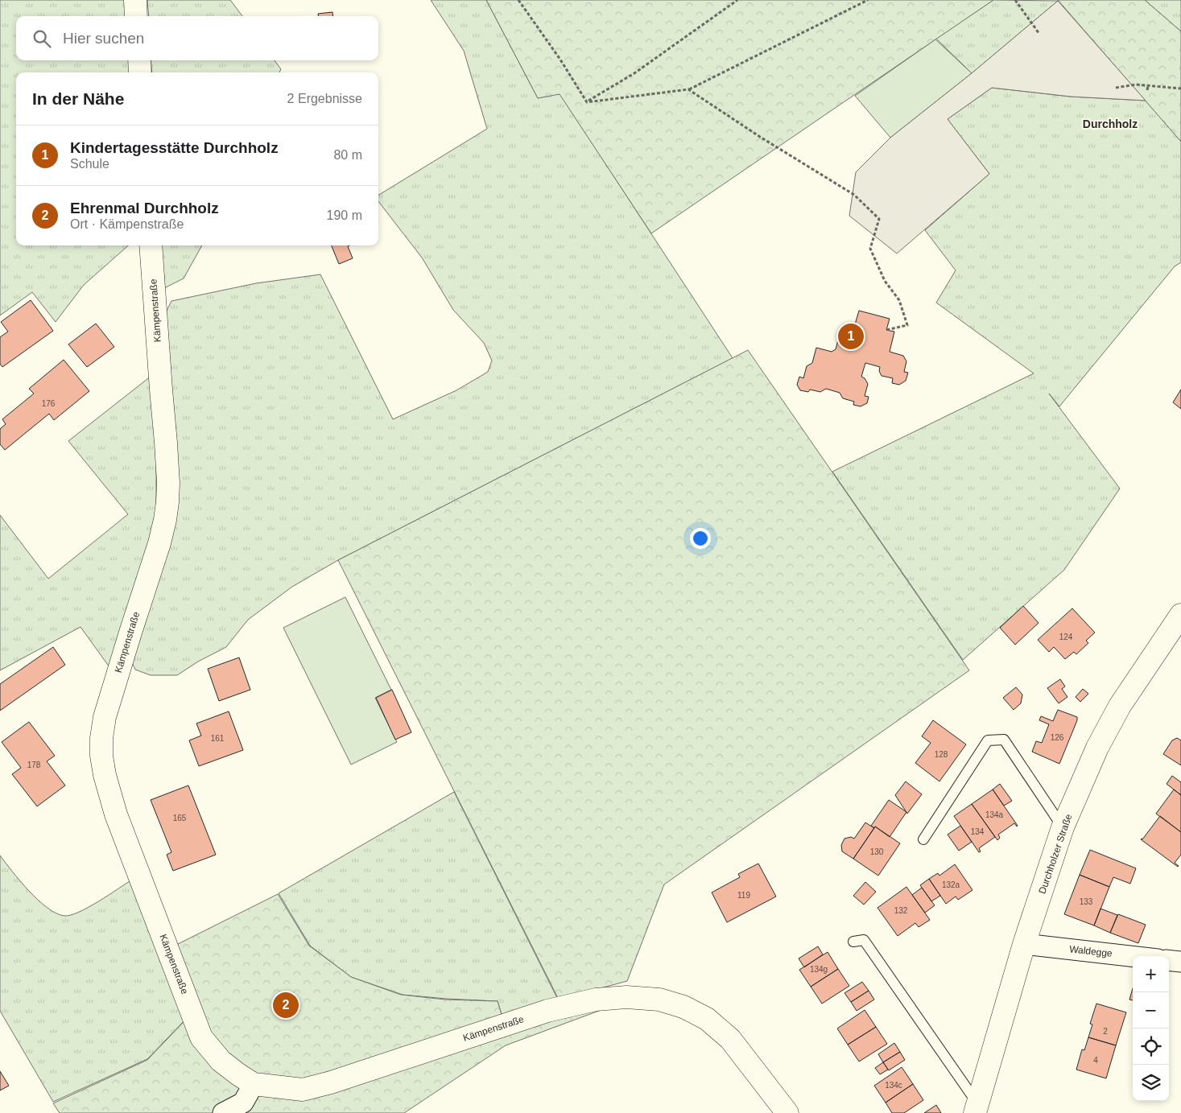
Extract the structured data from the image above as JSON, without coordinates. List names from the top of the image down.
{
  "streets": {
    "street": ["Kämpenstraße", "Durchholzer Straße", "Waldegge"]
  },
  "crossings": [
    ["Durchholzer Straße", "Waldegge"]
  ],
  "districts": ["Durchholz"],
  "house_numbers": [
    "176",
    "124",
    "126",
    "161",
    "128",
    "178",
    "134a",
    "165",
    "134",
    "130",
    "132a",
    "119",
    "133",
    "132",
    "134g",
    "2",
    "4",
    "134c"
  ],
  "page": {
    "search": "Hier suchen",
    "heading": ["In der Nähe", "2 Ergebnisse"],
    "list": [
      {
        "mark": "1",
        "name": "Kindertagesstätte Durchholz",
        "note": "Schule",
        "value": "80 m"
      },
      {
        "mark": "2",
        "name": "Ehrenmal Durchholz",
        "note": "Ort · Kämpenstraße",
        "value": "190 m"
      }
    ],
    "pins": ["1", "2"],
    "map_buttons": ["+", "−"]
  }
}
